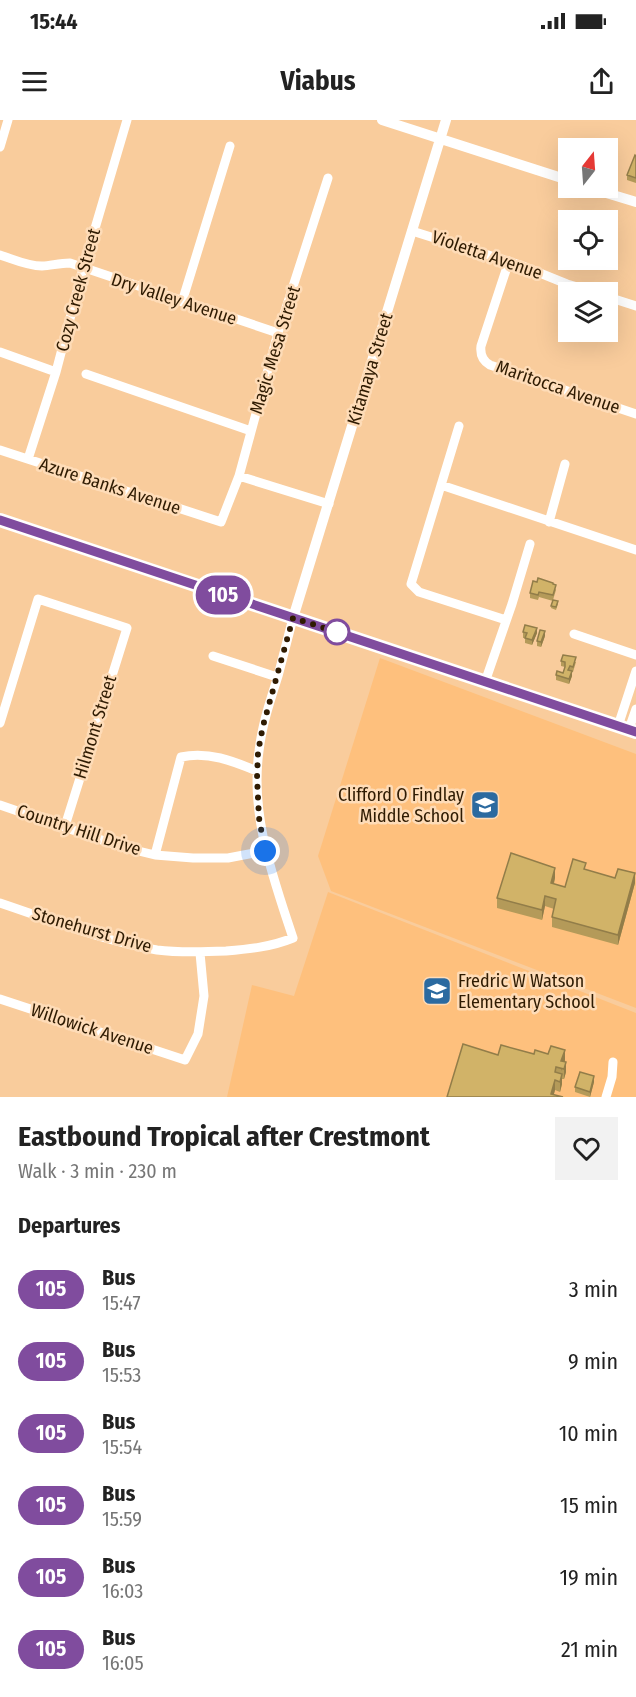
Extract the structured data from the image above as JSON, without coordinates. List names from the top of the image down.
{
  "streets": {
    "street": [
      "Violetta Avenue",
      "Cozy Creek Street",
      "Dry Valley Avenue",
      "Magic Mesa Street",
      "Kitamaya Street",
      "Maritocca Avenue",
      "Azure Banks Avenue",
      "Hilmont Street",
      "Country Hill Drive",
      "Stonehurst Drive",
      "Willowick Avenue"
    ]
  },
  "crossings": [
    ["Violetta Avenue", "Kitamaya Street"],
    ["Violetta Avenue", "Maritocca Avenue"],
    ["Cozy Creek Street", "Dry Valley Avenue"],
    ["Cozy Creek Street", "Azure Banks Avenue"],
    ["Dry Valley Avenue", "Magic Mesa Street"],
    ["Magic Mesa Street", "Azure Banks Avenue"],
    ["Hilmont Street", "Country Hill Drive"],
    ["Country Hill Drive", "Stonehurst Drive"],
    ["Stonehurst Drive", "Willowick Avenue"]
  ],
  "places": {
    "school or university": ["Clifford O Findlay Middle School", "Fredric W Watson Elementary School"]
  },
  "lines": ["bus line 105"],
  "north": "top",
  "page": {
    "status": "15:44",
    "header": "Viabus",
    "on_map": "105",
    "heading": [
      ["Eastbound Tropical after Crestmont", "Walk · 3 min · 230 m"],
      "Departures"
    ],
    "list": [
      {
        "mark": "105",
        "name": "Bus",
        "note": "15:47",
        "value": "3 min"
      },
      {
        "mark": "105",
        "name": "Bus",
        "note": "15:53",
        "value": "9 min"
      },
      {
        "mark": "105",
        "name": "Bus",
        "note": "15:54",
        "value": "10 min"
      },
      {
        "mark": "105",
        "name": "Bus",
        "note": "15:59",
        "value": "15 min"
      },
      {
        "mark": "105",
        "name": "Bus",
        "note": "16:03",
        "value": "19 min"
      },
      {
        "mark": "105",
        "name": "Bus",
        "note": "16:05",
        "value": "21 min"
      }
    ]
  }
}
